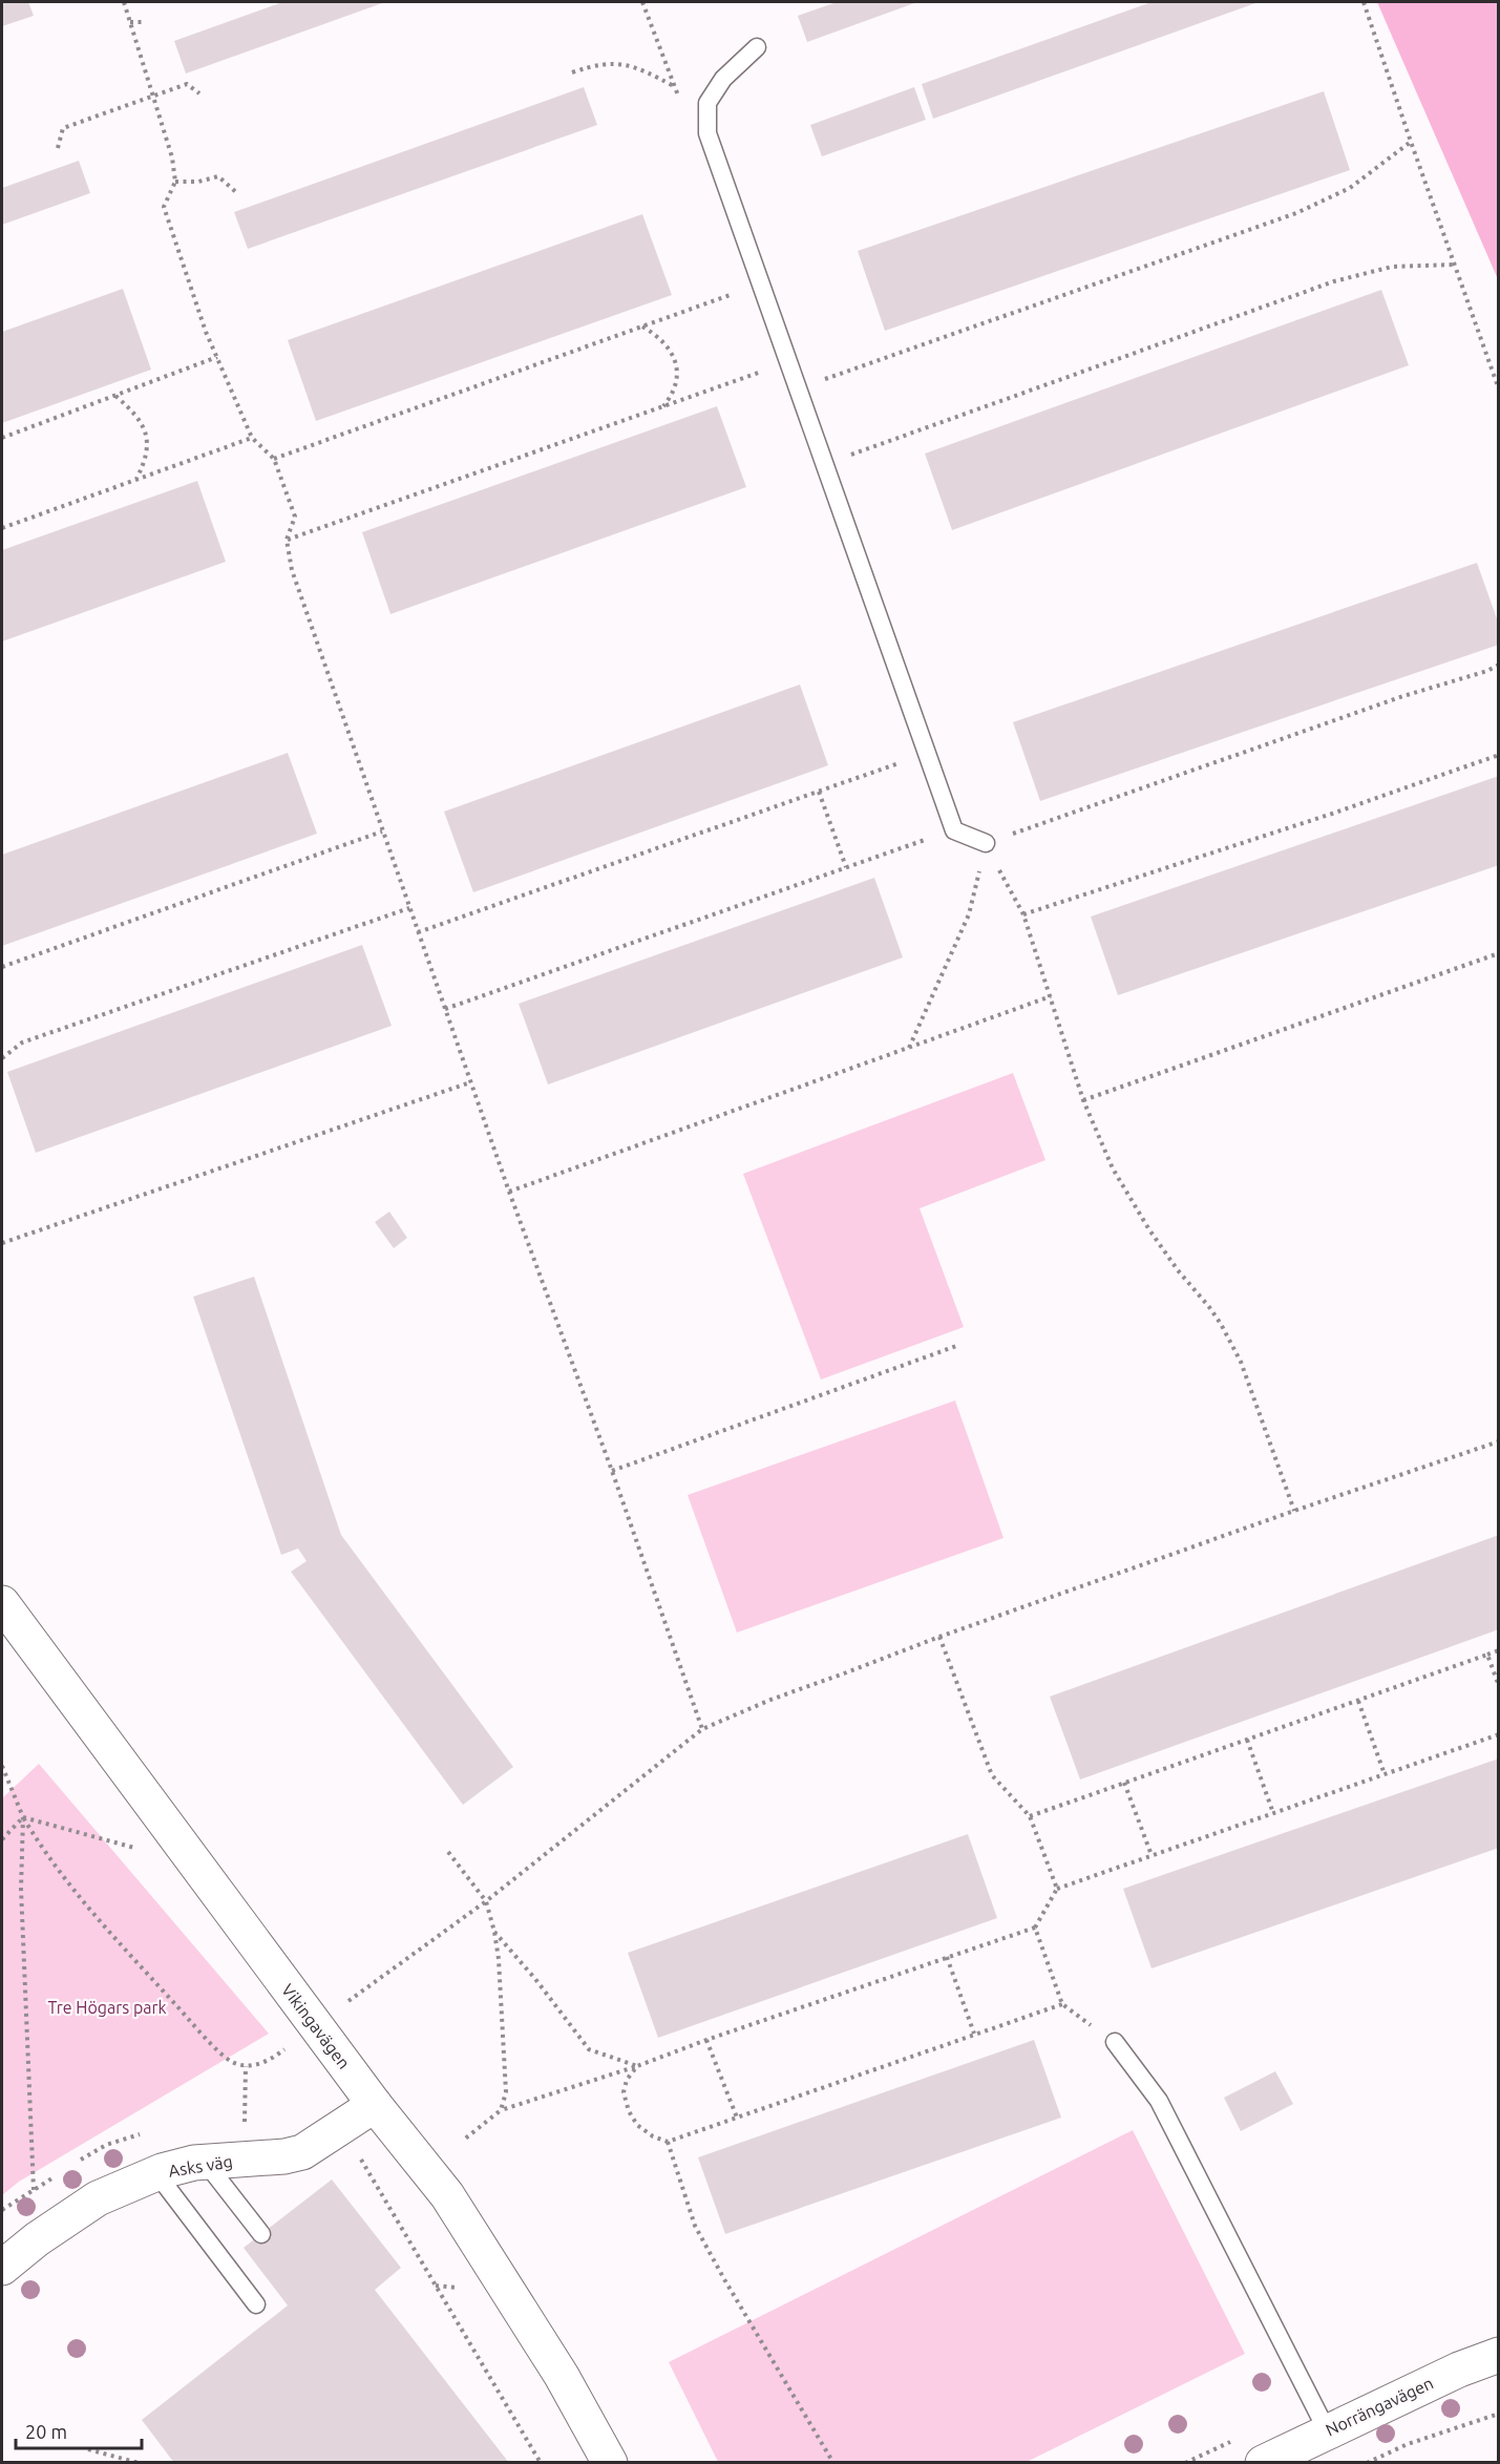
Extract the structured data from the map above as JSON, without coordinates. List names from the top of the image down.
{
  "streets": {
    "street": ["Vikingavägen", "Asks väg", "Norrängavägen"]
  },
  "crossings": [
    ["Vikingavägen", "Asks väg"]
  ],
  "parks": ["Tre Högars park"],
  "scale_bar": "20 m"
}
